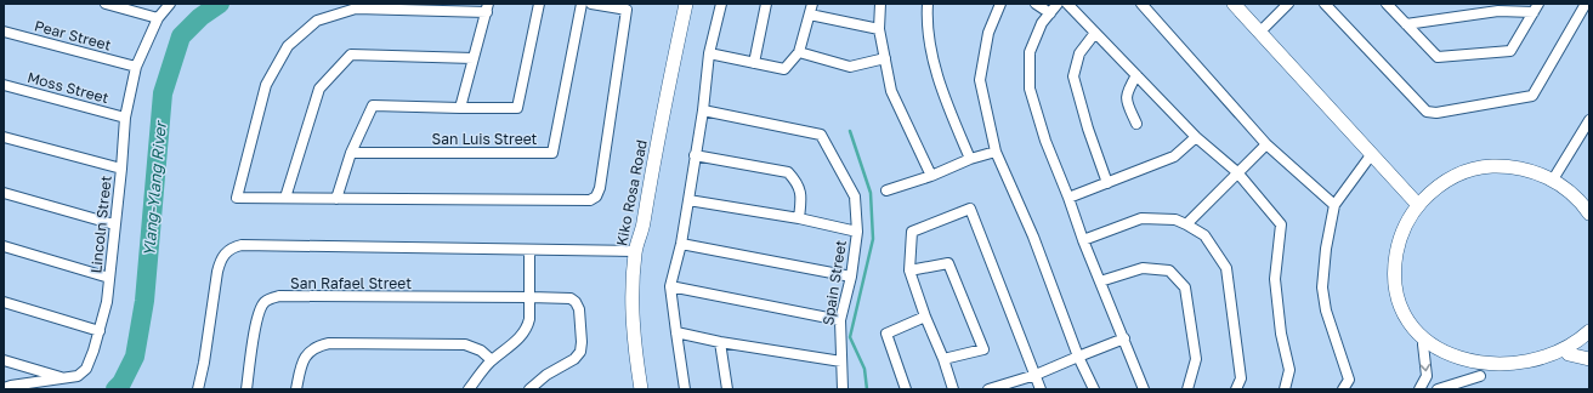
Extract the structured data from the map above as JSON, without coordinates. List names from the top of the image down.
{
  "streets": {
    "street": [
      "Pear Street",
      "Moss Street",
      "San Luis Street",
      "Kiko Rosa Road",
      "Lincoln Street",
      "San Rafael Street",
      "Spain Street"
    ]
  },
  "crossings": [
    ["Pear Street", "Lincoln Street"],
    ["Moss Street", "Lincoln Street"]
  ],
  "water": ["Ylang-Ylang River"]
}
